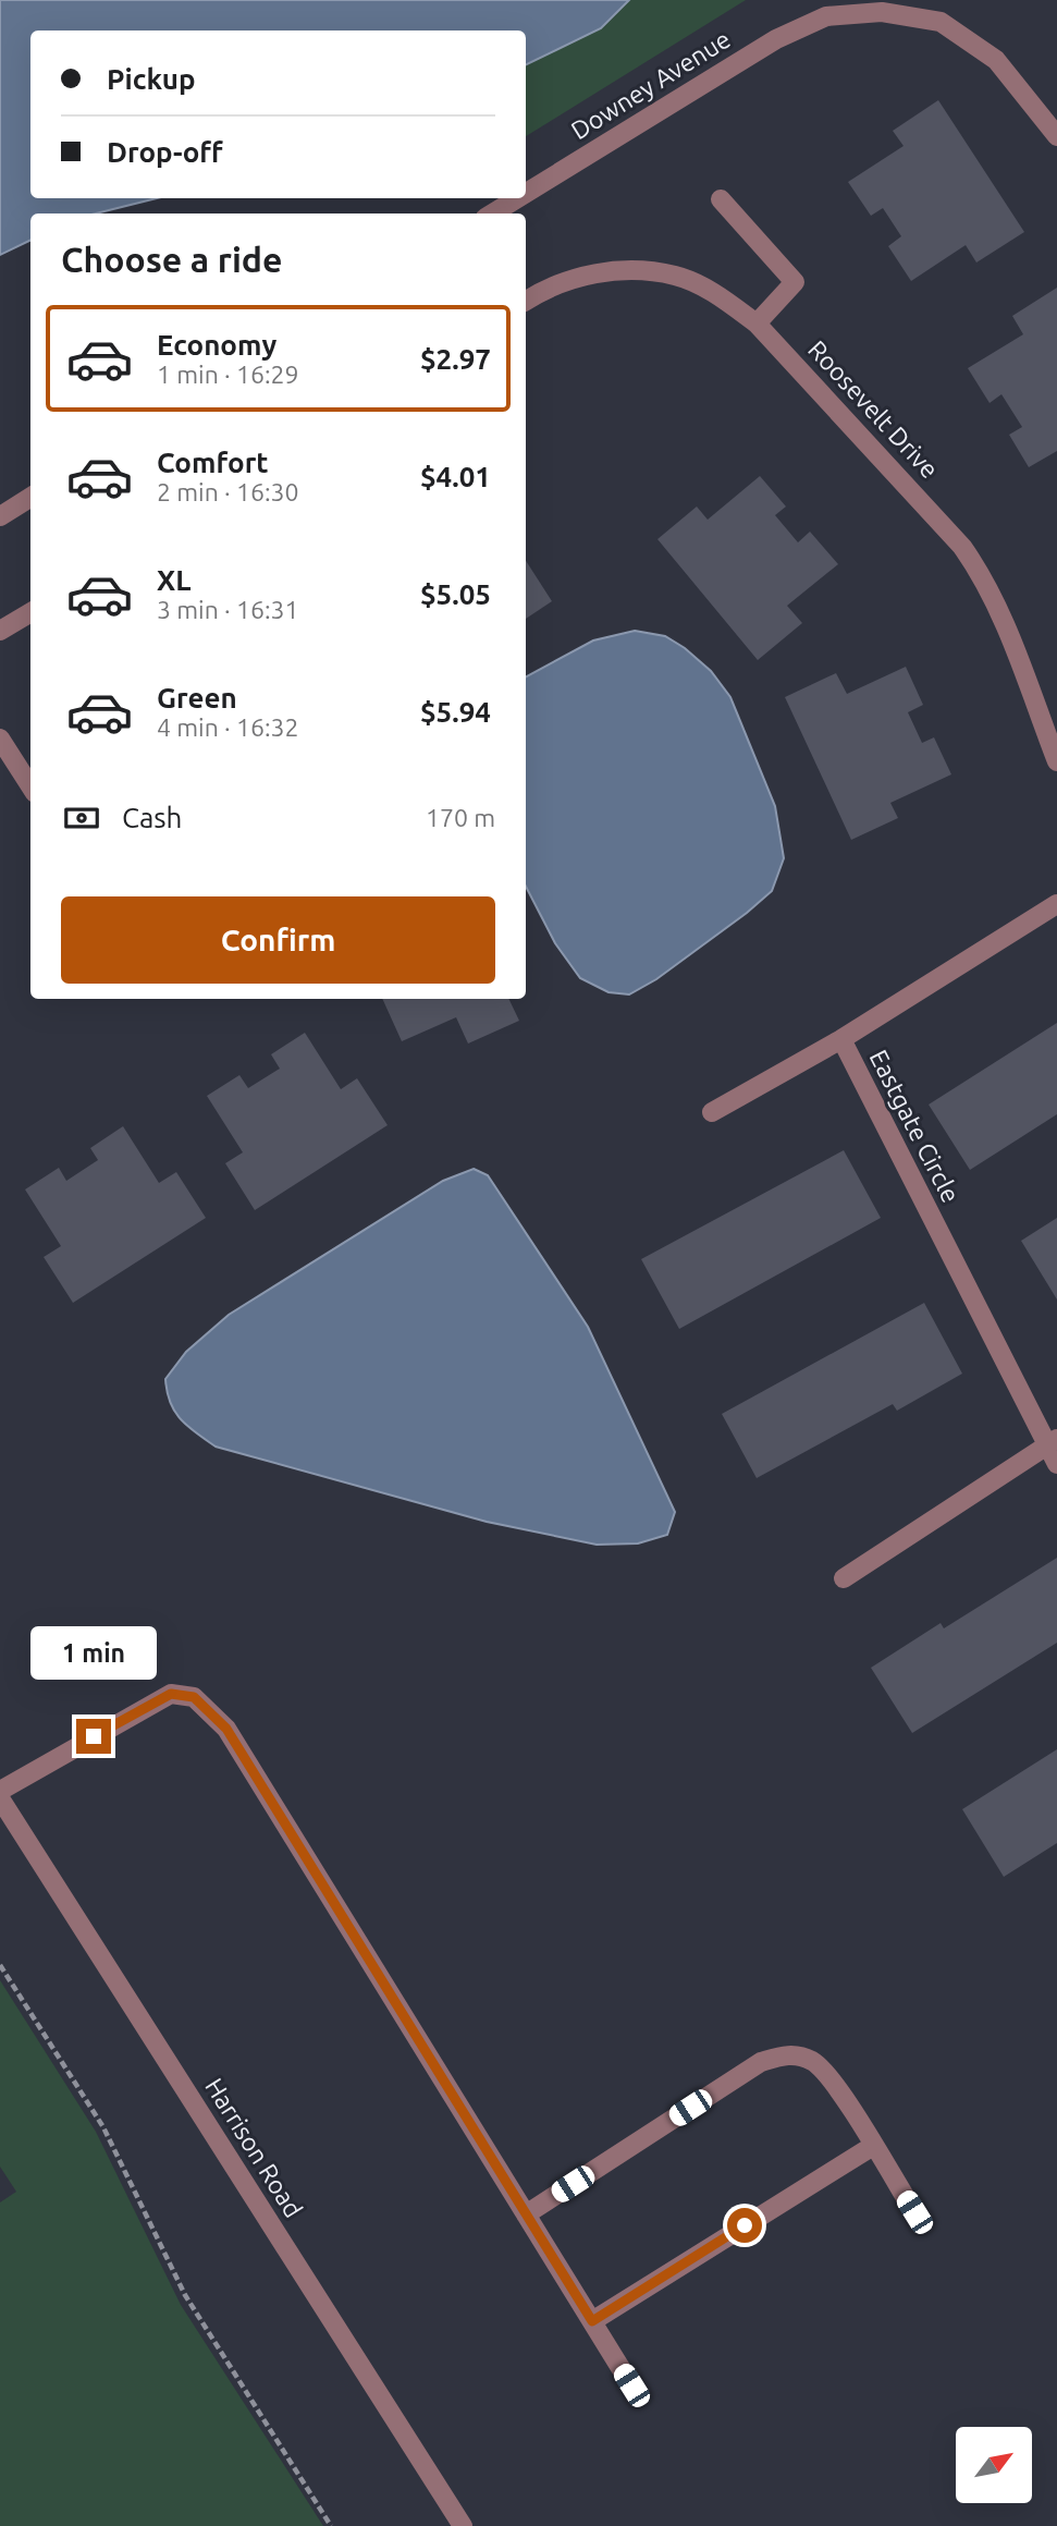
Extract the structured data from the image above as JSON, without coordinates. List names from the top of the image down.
{
  "streets": {
    "street": [
      "Downey Avenue",
      "Roosevelt Drive",
      "Eastgate Circle",
      "Harrison Road"
    ]
  },
  "north": "top right",
  "page": {
    "banner": ["Pickup", "Drop-off"],
    "heading": "Choose a ride",
    "list": [
      {
        "name": "Economy",
        "note": "1 min · 16:29",
        "value": "$2.97"
      },
      {
        "name": "Comfort",
        "note": "2 min · 16:30",
        "value": "$4.01"
      },
      {
        "name": "XL",
        "note": "3 min · 16:31",
        "value": "$5.05"
      },
      {
        "name": "Green",
        "note": "4 min · 16:32",
        "value": "$5.94"
      }
    ],
    "pay": ["Cash", "170 m"],
    "buttons": "Confirm",
    "bubble": "1 min"
  }
}
